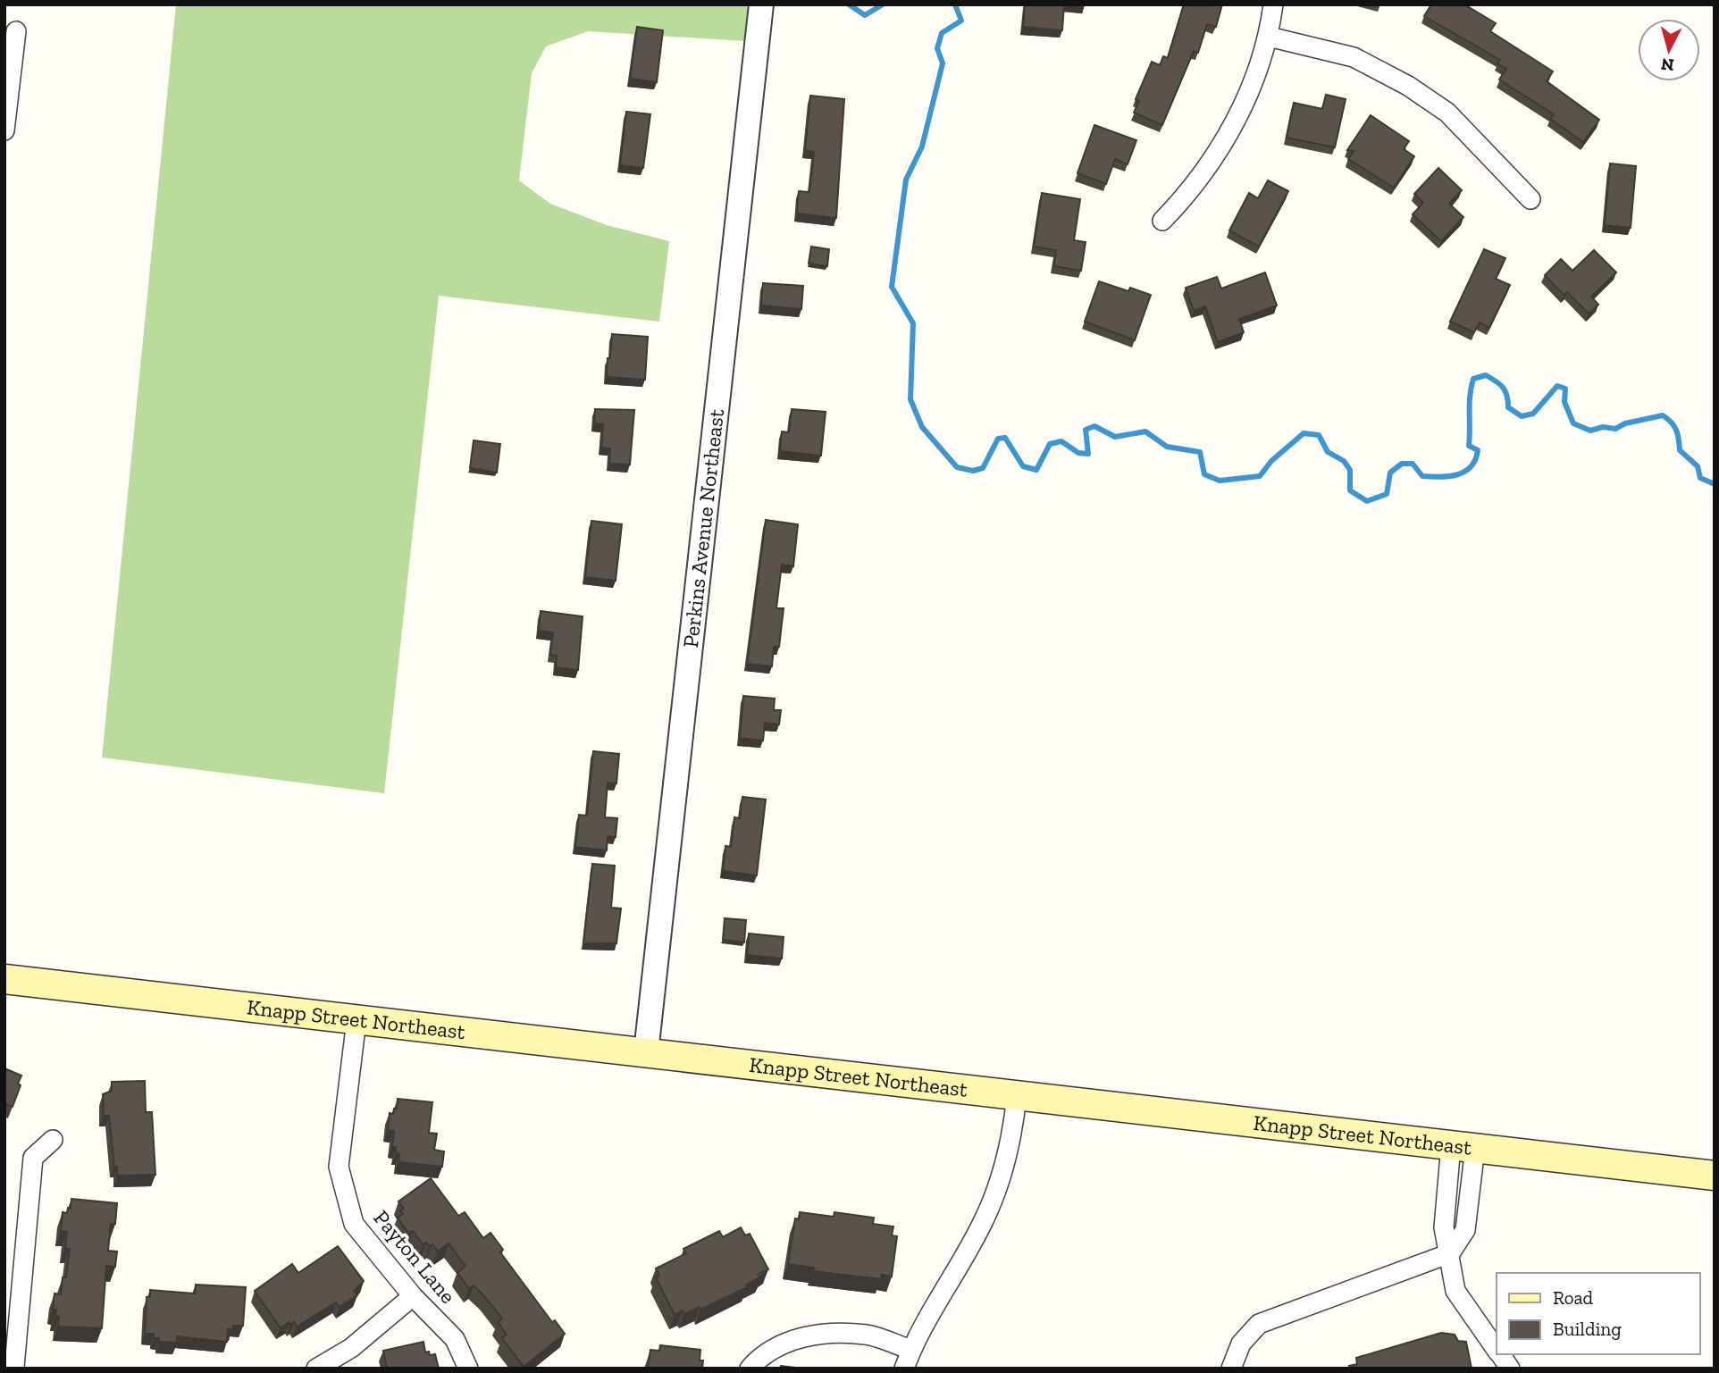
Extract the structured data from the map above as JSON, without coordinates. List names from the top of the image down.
{
  "streets": {
    "main road": ["Knapp Street Northeast"],
    "street": ["Perkins Avenue Northeast", "Payton Lane"]
  },
  "crossings": [
    ["Perkins Avenue Northeast", "Knapp Street Northeast"],
    ["Knapp Street Northeast", "Payton Lane"]
  ],
  "legend": ["Road", "Building"],
  "north": "bottom"
}
